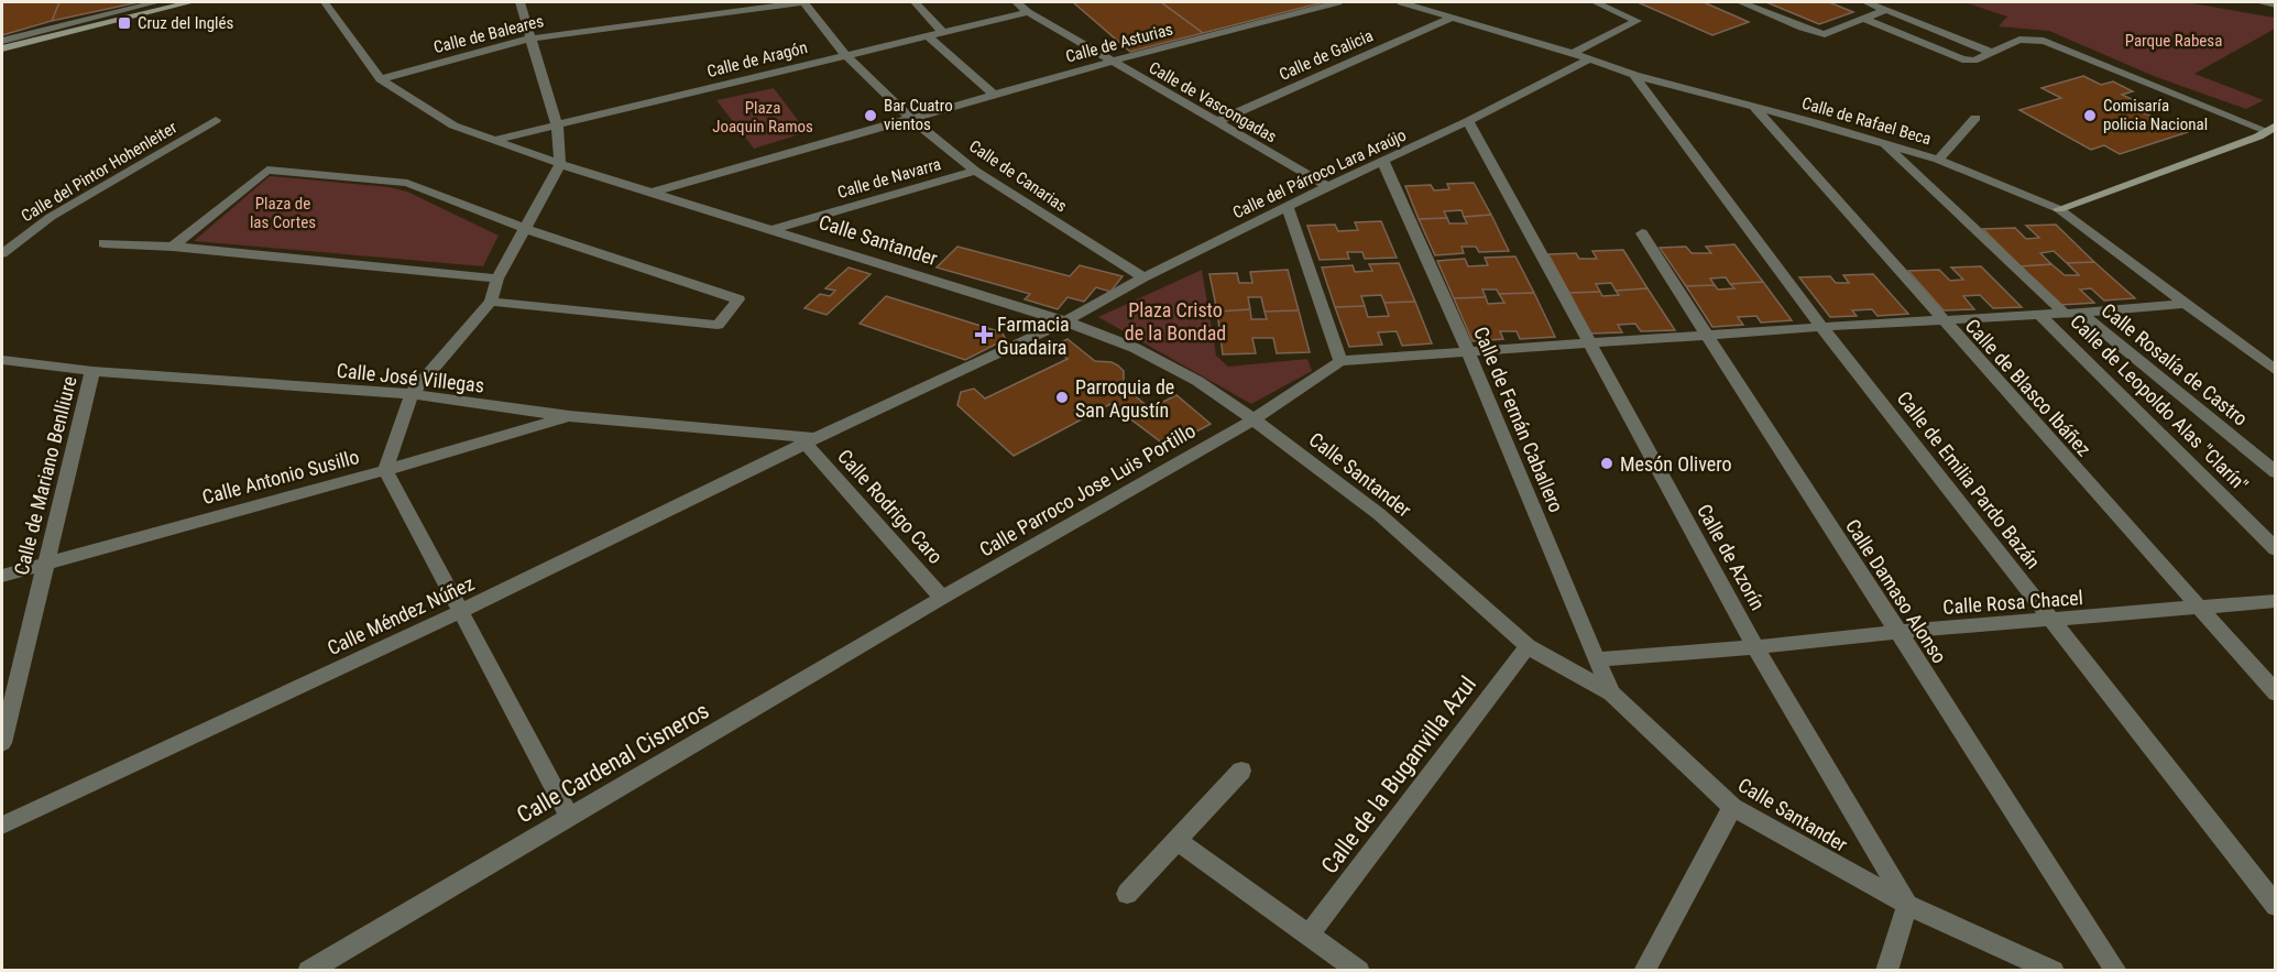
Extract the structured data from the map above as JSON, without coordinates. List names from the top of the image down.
{
  "streets": {
    "street": [
      "Calle de Baleares",
      "Calle de Asturias",
      "Calle de Galicia",
      "Calle de Aragón",
      "Calle de Vascongadas",
      "Calle de Rafael Beca",
      "Calle del Pintor Hohenleiter",
      "Calle del Párroco Lara Araújo",
      "Calle de Canarias",
      "Calle de Navarra",
      "Calle Santander",
      "Calle Rosalía de Castro",
      "Calle José Villegas",
      "Calle de Blasco Ibáñez",
      "Calle de Leopoldo Alas \"Clarín\"",
      "Calle de Fernán Caballero",
      "Calle de Mariano Benlliure",
      "Calle Antonio Susillo",
      "Calle de Emilia Pardo Bazán",
      "Calle Parroco Jose Luis Portillo",
      "Calle Rodrigo Caro",
      "Calle de Azorín",
      "Calle Damaso Alonso",
      "Calle Rosa Chacel",
      "Calle Méndez Núñez",
      "Calle Cardenal Cisneros",
      "Calle de la Buganvilla Azul"
    ]
  },
  "crossings": [
    ["Calle de Baleares", "Calle de Canarias"],
    ["Calle de Baleares", "Calle Santander"],
    ["Calle de Asturias", "Calle de Vascongadas"],
    ["Calle de Asturias", "Calle de Canarias"],
    ["Calle de Asturias", "Calle Santander"],
    ["Calle de Galicia", "Calle de Vascongadas"],
    ["Calle de Galicia", "Calle de Rafael Beca"],
    ["Calle de Aragón", "Calle de Vascongadas"],
    ["Calle de Aragón", "Calle de Canarias"],
    ["Calle de Aragón", "Calle Santander"],
    ["Calle de Vascongadas", "Calle del Párroco Lara Araújo"],
    ["Calle de Rafael Beca", "Calle del Párroco Lara Araújo"],
    ["Calle de Rafael Beca", "Calle de Blasco Ibáñez"],
    ["Calle de Rafael Beca", "Calle de Leopoldo Alas \"Clarín\""],
    ["Calle de Rafael Beca", "Calle de Emilia Pardo Bazán"],
    ["Calle del Párroco Lara Araújo", "Calle de Canarias"],
    ["Calle del Párroco Lara Araújo", "Calle Santander"],
    ["Calle del Párroco Lara Araújo", "Calle de Fernán Caballero"],
    ["Calle del Párroco Lara Araújo", "Calle de Azorín"],
    ["Calle del Párroco Lara Araújo", "Calle Méndez Núñez"],
    ["Calle de Canarias", "Calle de Navarra"],
    ["Calle de Navarra", "Calle Santander"],
    ["Calle Santander", "Calle de Fernán Caballero"],
    ["Calle Santander", "Calle Parroco Jose Luis Portillo"],
    ["Calle Santander", "Calle de Azorín"],
    ["Calle Santander", "Calle Méndez Núñez"],
    ["Calle Santander", "Calle de la Buganvilla Azul"],
    ["Calle Rosalía de Castro", "Calle de Leopoldo Alas \"Clarín\""],
    ["Calle José Villegas", "Calle de Mariano Benlliure"],
    ["Calle José Villegas", "Calle Antonio Susillo"],
    ["Calle José Villegas", "Calle Rodrigo Caro"],
    ["Calle José Villegas", "Calle Méndez Núñez"],
    ["Calle de Blasco Ibáñez", "Calle Rosa Chacel"],
    ["Calle de Fernán Caballero", "Calle Rosa Chacel"],
    ["Calle de Mariano Benlliure", "Calle Antonio Susillo"],
    ["Calle de Emilia Pardo Bazán", "Calle Rosa Chacel"],
    ["Calle Parroco Jose Luis Portillo", "Calle Rodrigo Caro"],
    ["Calle Parroco Jose Luis Portillo", "Calle Cardenal Cisneros"],
    ["Calle Rodrigo Caro", "Calle Méndez Núñez"],
    ["Calle Rodrigo Caro", "Calle Cardenal Cisneros"],
    ["Calle de Azorín", "Calle Rosa Chacel"],
    ["Calle Damaso Alonso", "Calle Rosa Chacel"]
  ],
  "parks": [
    "Parque Rabesa",
    "Plaza Joaquin Ramos",
    "Plaza de las Cortes",
    "Plaza Cristo de la Bondad"
  ],
  "places": {
    "transit": ["Cruz del Inglés"],
    "other": [
      "Bar Cuatro vientos",
      "Comisaría policia Nacional",
      "Parroquia de San Agustín",
      "Mesón Olivero"
    ],
    "health": ["Farmacia Guadaira"]
  }
}
